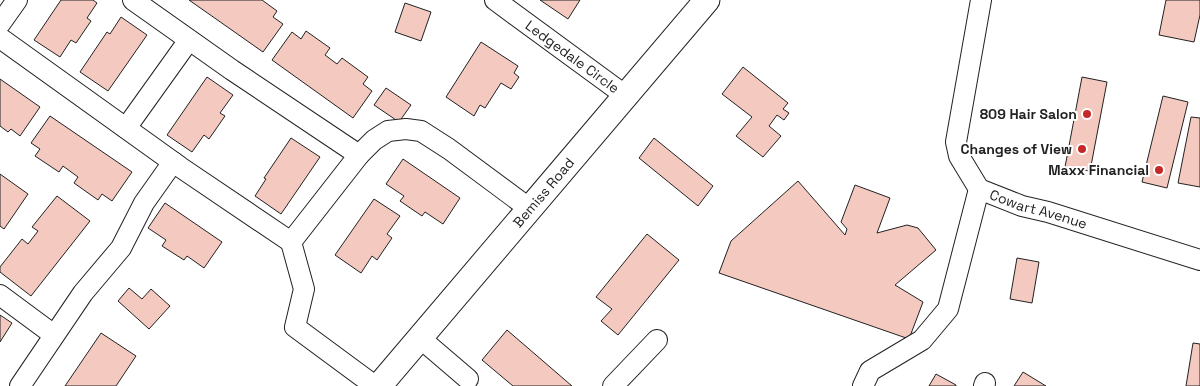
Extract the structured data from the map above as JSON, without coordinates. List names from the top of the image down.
{
  "streets": {
    "main road": ["Bemiss Road"],
    "street": ["Ledgedale Circle", "Cowart Avenue"]
  },
  "crossings": [
    ["Ledgedale Circle", "Bemiss Road"]
  ],
  "places": ["809 Hair Salon", "Changes of View", "Maxx Financial"]
}
